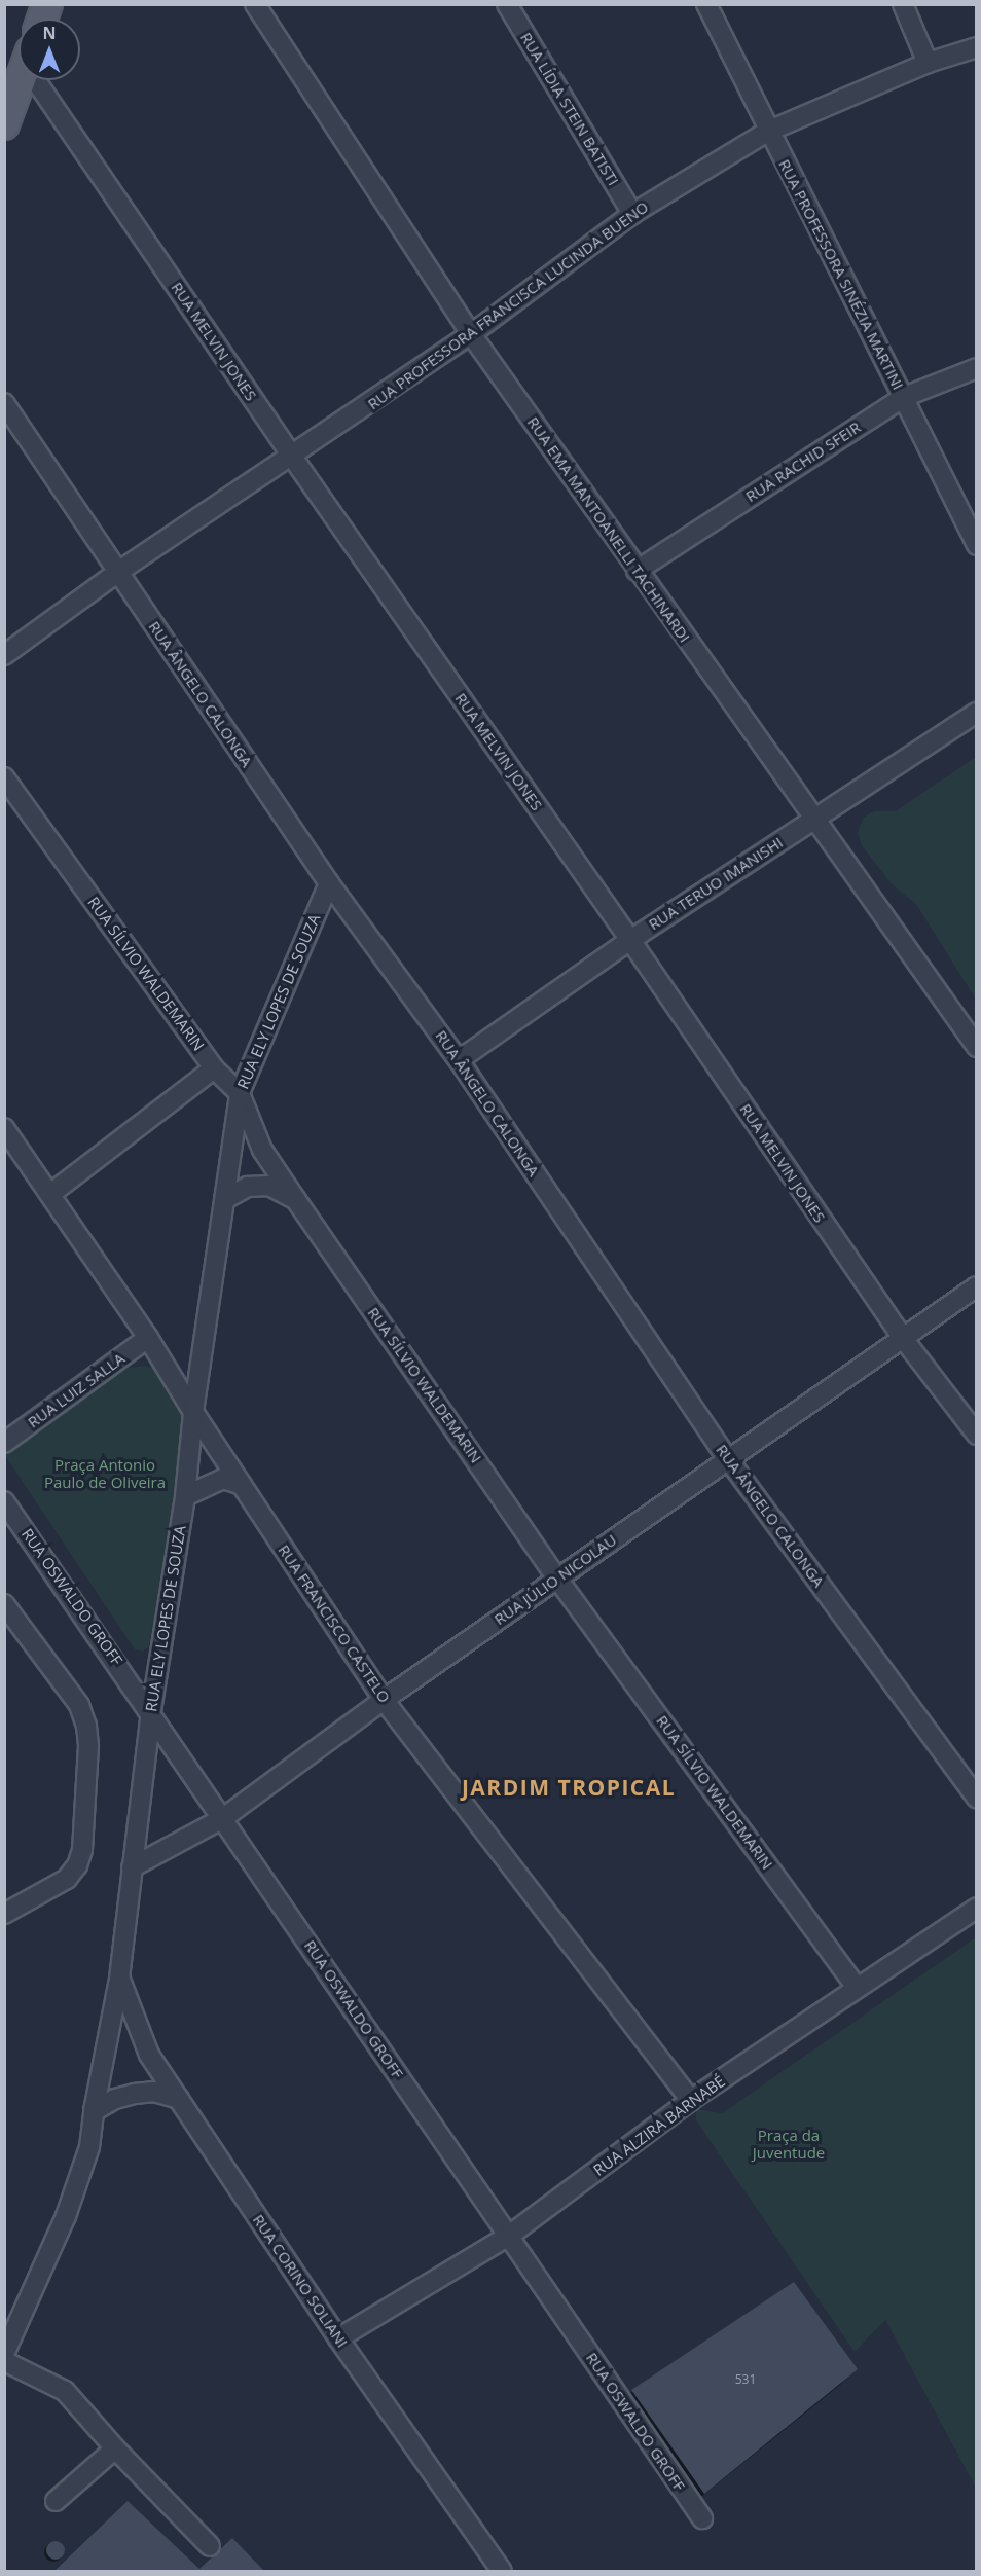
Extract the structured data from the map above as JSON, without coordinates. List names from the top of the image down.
{
  "streets": {
    "street": [
      "RUA LÍDIA STEIN BATISTI",
      "RUA PROFESSORA SINÉZIA MARTINI",
      "RUA PROFESSORA FRANCISCA LUCINDA BUENO",
      "RUA MELVIN JONES",
      "RUA RACHID SFEIR",
      "RUA EMA MANTOANELLI TACHINARDI",
      "RUA ÂNGELO CALONGA",
      "RUA TERUO IMANISHI",
      "RUA SÍLVIO WALDEMARIN",
      "RUA ELY LOPES DE SOUZA",
      "RUA LUIZ SALLA",
      "RUA JÚLIO NICOLAU",
      "RUA OSWALDO GROFF",
      "RUA FRANCISCO CASTELO",
      "RUA ALZIRA BARNABÉ",
      "RUA CORINO SOLIANI"
    ]
  },
  "crossings": [
    ["RUA LÍDIA STEIN BATISTI", "RUA PROFESSORA FRANCISCA LUCINDA BUENO"],
    ["RUA PROFESSORA SINÉZIA MARTINI", "RUA PROFESSORA FRANCISCA LUCINDA BUENO"],
    ["RUA PROFESSORA SINÉZIA MARTINI", "RUA RACHID SFEIR"],
    ["RUA PROFESSORA FRANCISCA LUCINDA BUENO", "RUA MELVIN JONES"],
    ["RUA PROFESSORA FRANCISCA LUCINDA BUENO", "RUA EMA MANTOANELLI TACHINARDI"],
    ["RUA PROFESSORA FRANCISCA LUCINDA BUENO", "RUA ÂNGELO CALONGA"],
    ["RUA MELVIN JONES", "RUA TERUO IMANISHI"],
    ["RUA MELVIN JONES", "RUA JÚLIO NICOLAU"],
    ["RUA RACHID SFEIR", "RUA EMA MANTOANELLI TACHINARDI"],
    ["RUA EMA MANTOANELLI TACHINARDI", "RUA TERUO IMANISHI"],
    ["RUA ÂNGELO CALONGA", "RUA TERUO IMANISHI"],
    ["RUA ÂNGELO CALONGA", "RUA ELY LOPES DE SOUZA"],
    ["RUA ÂNGELO CALONGA", "RUA JÚLIO NICOLAU"],
    ["RUA SÍLVIO WALDEMARIN", "RUA ELY LOPES DE SOUZA"],
    ["RUA SÍLVIO WALDEMARIN", "RUA JÚLIO NICOLAU"],
    ["RUA SÍLVIO WALDEMARIN", "RUA ALZIRA BARNABÉ"],
    ["RUA ELY LOPES DE SOUZA", "RUA JÚLIO NICOLAU"],
    ["RUA ELY LOPES DE SOUZA", "RUA OSWALDO GROFF"],
    ["RUA ELY LOPES DE SOUZA", "RUA FRANCISCO CASTELO"],
    ["RUA ELY LOPES DE SOUZA", "RUA CORINO SOLIANI"],
    ["RUA LUIZ SALLA", "RUA FRANCISCO CASTELO"],
    ["RUA JÚLIO NICOLAU", "RUA OSWALDO GROFF"],
    ["RUA JÚLIO NICOLAU", "RUA FRANCISCO CASTELO"],
    ["RUA OSWALDO GROFF", "RUA ALZIRA BARNABÉ"],
    ["RUA FRANCISCO CASTELO", "RUA ALZIRA BARNABÉ"],
    ["RUA ALZIRA BARNABÉ", "RUA CORINO SOLIANI"]
  ],
  "districts": ["JARDIM TROPICAL"],
  "parks": ["Praça Antonio Paulo de Oliveira", "Praça da Juventude"],
  "house_numbers": ["531"],
  "north": "top"
}
